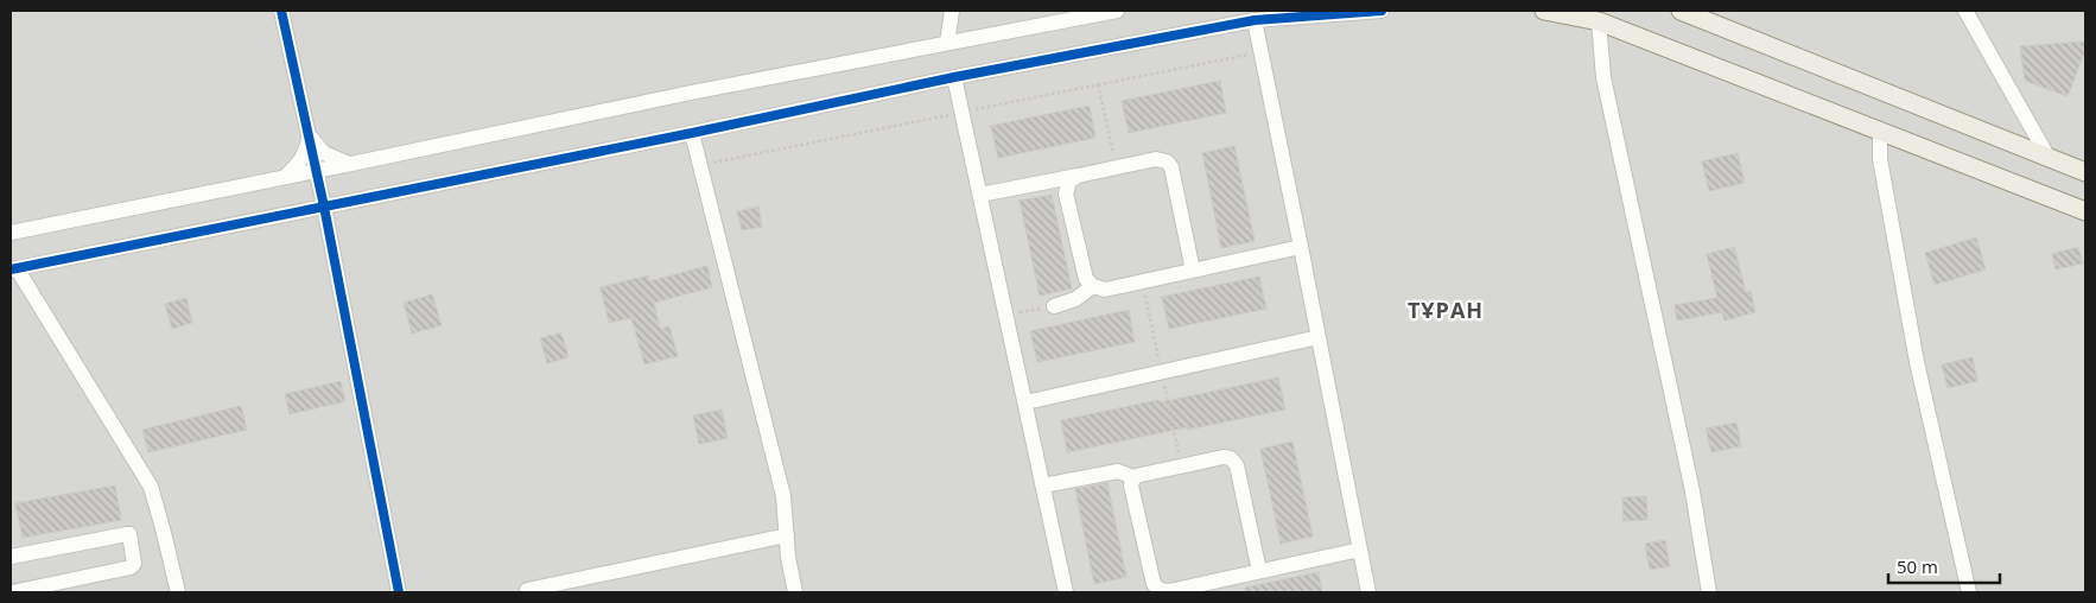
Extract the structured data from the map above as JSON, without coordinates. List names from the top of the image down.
{
  "districts": ["ТҰРАН"],
  "scale_bar": "50 m"
}
